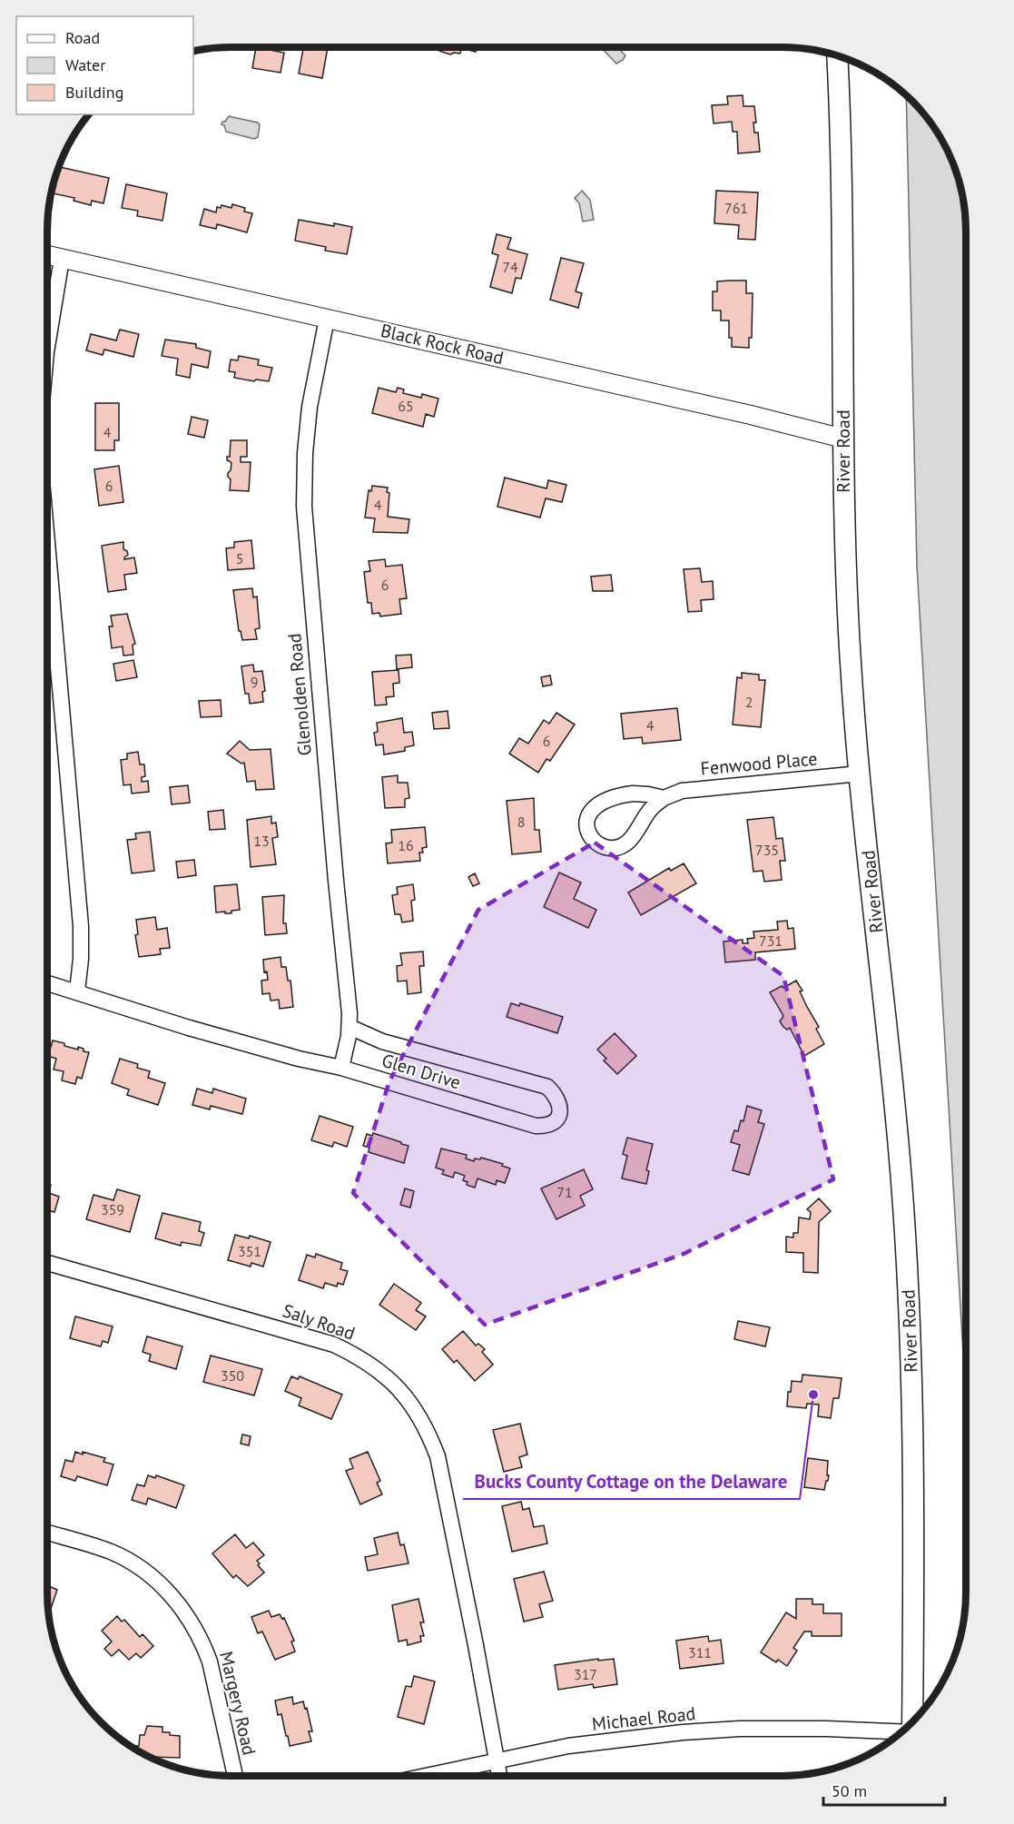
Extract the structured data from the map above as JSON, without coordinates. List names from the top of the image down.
{
  "streets": {
    "main road": ["River Road"],
    "street": [
      "Black Rock Road",
      "Glenolden Road",
      "Fenwood Place",
      "Glen Drive",
      "Saly Road",
      "Margery Road",
      "Michael Road"
    ]
  },
  "crossings": [
    ["Black Rock Road", "River Road"],
    ["Black Rock Road", "Glenolden Road"],
    ["River Road", "Fenwood Place"],
    ["Glenolden Road", "Glen Drive"],
    ["Saly Road", "Michael Road"]
  ],
  "places": ["Bucks County Cottage on the Delaware"],
  "house_numbers": [
    "761",
    "74",
    "65",
    "4",
    "6",
    "4",
    "5",
    "6",
    "9",
    "2",
    "4",
    "6",
    "8",
    "13",
    "16",
    "735",
    "731",
    "71",
    "359",
    "351",
    "350",
    "311",
    "317"
  ],
  "legend": ["Road", "Water", "Building"],
  "scale_bar": "50 m"
}
